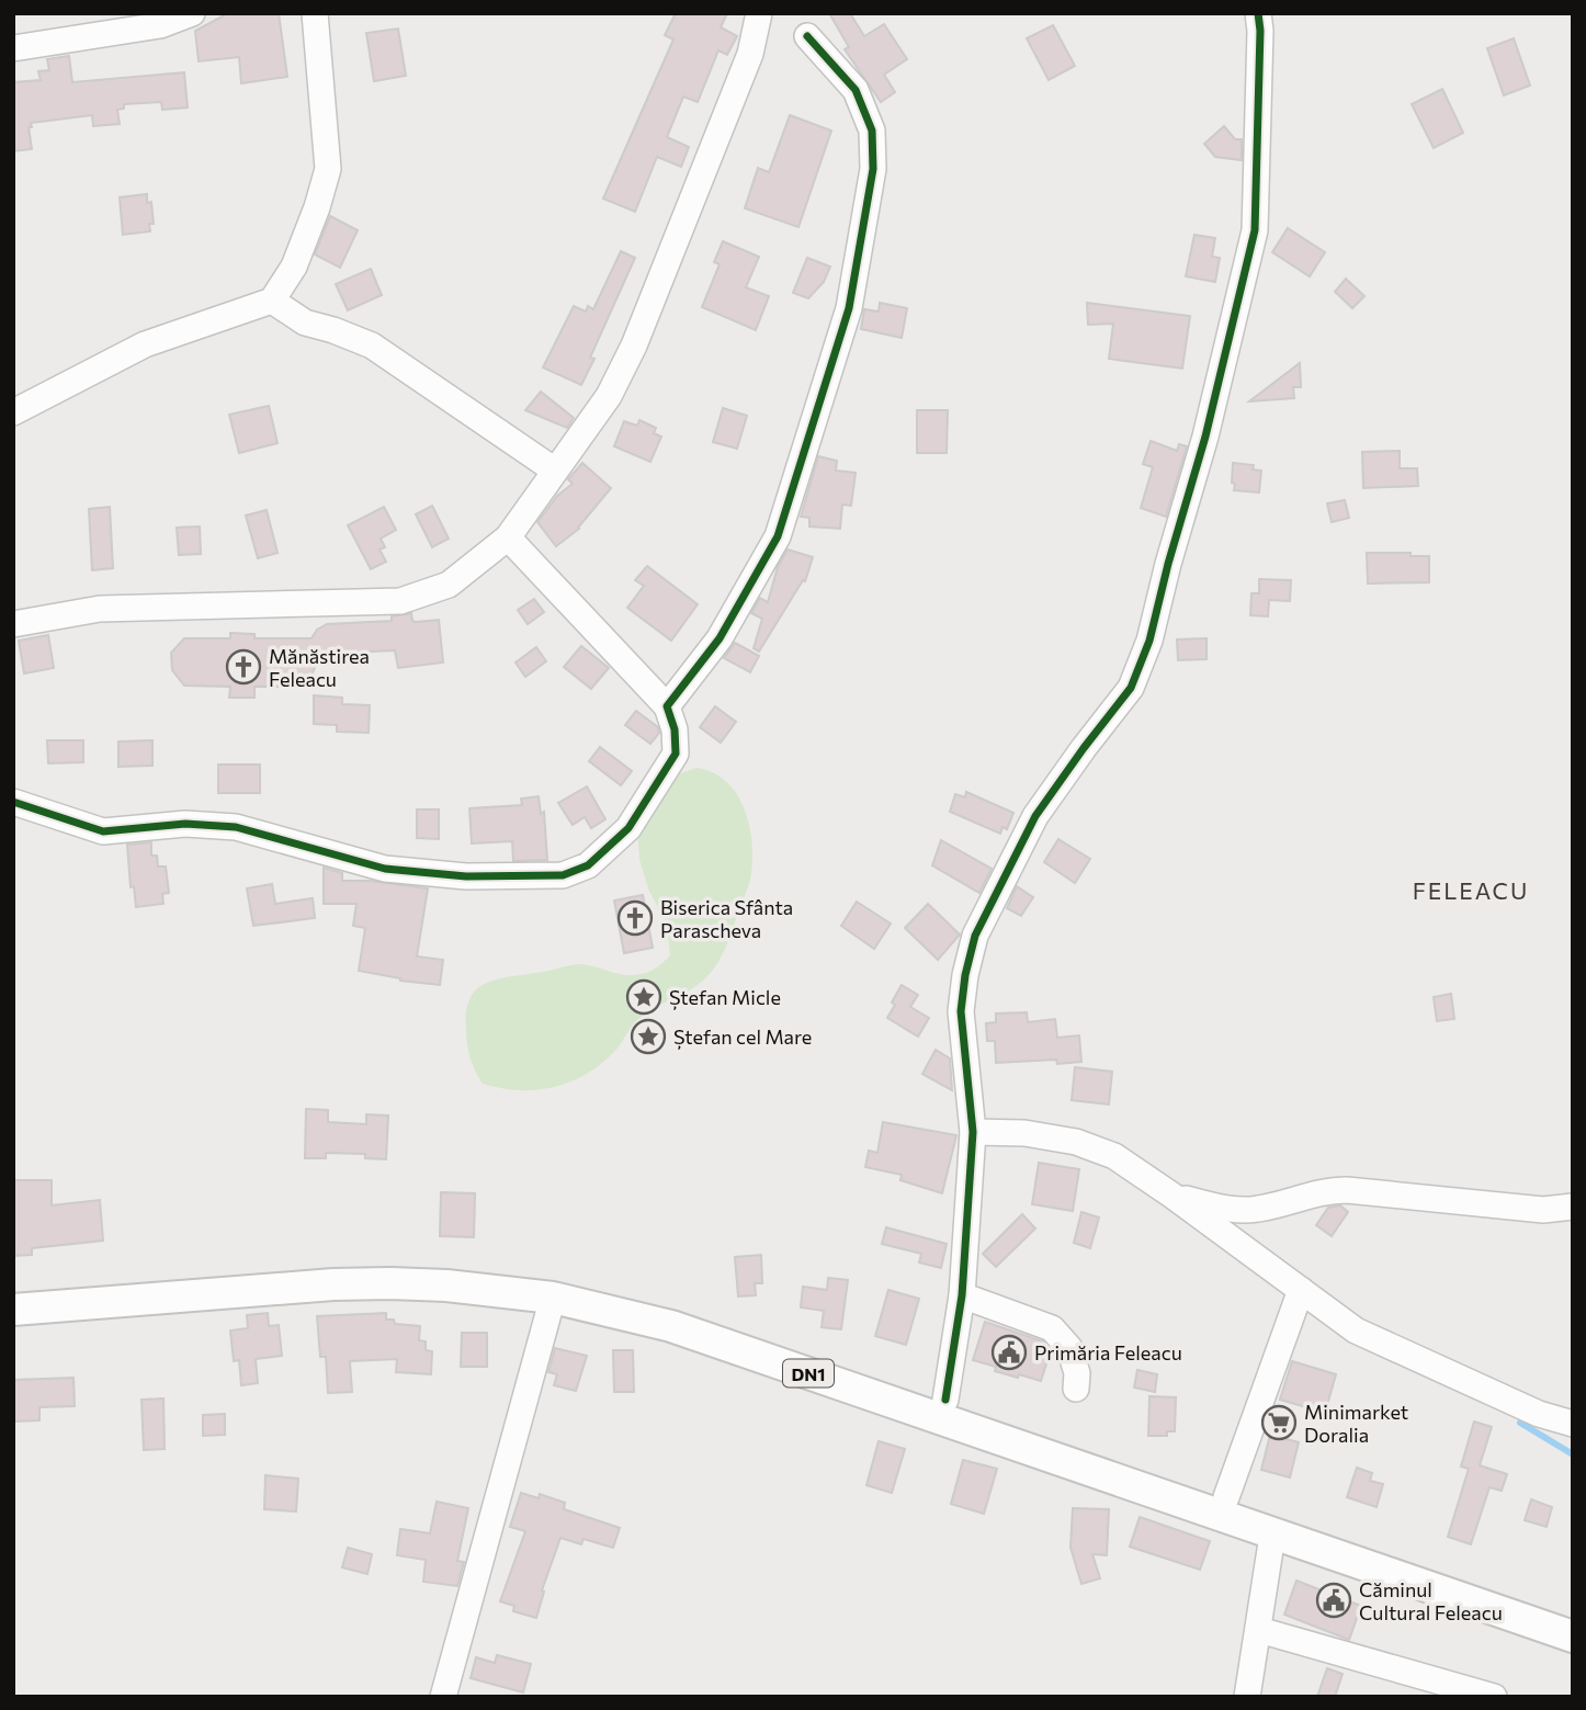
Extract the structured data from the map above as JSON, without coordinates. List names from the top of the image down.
{
  "streets": {
    "main road": ["DN1"]
  },
  "districts": ["FELEACU"],
  "places": {
    "church": ["Mănăstirea Feleacu", "Biserica Sfânta Parascheva"],
    "place": ["Ștefan Micle", "Ștefan cel Mare"],
    "public building": ["Primăria Feleacu", "Căminul Cultural Feleacu"],
    "supermarket": ["Minimarket Doralia"]
  }
}
